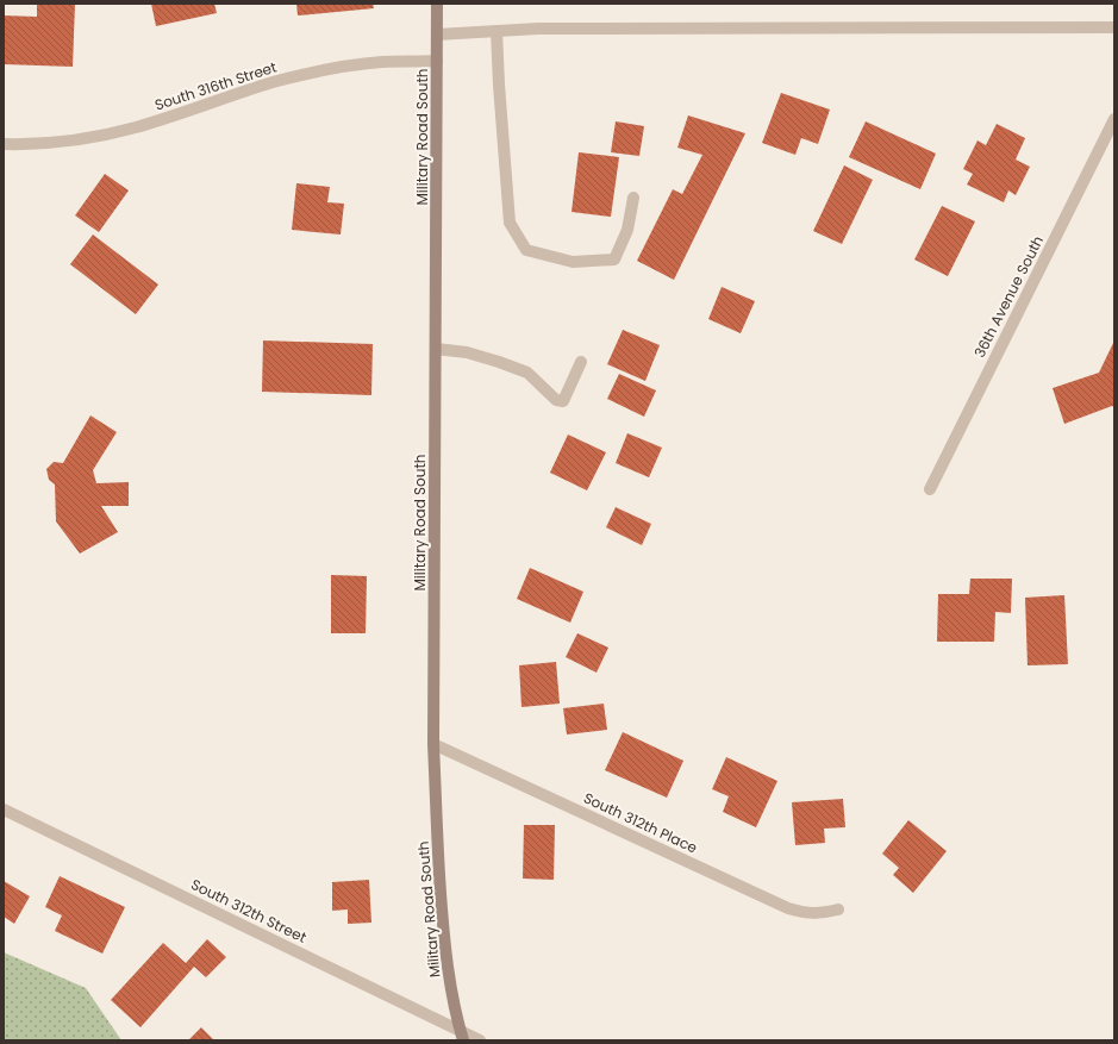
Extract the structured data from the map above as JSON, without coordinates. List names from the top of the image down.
{
  "streets": {
    "main road": ["Military Road South"],
    "street": [
      "South 316th Street",
      "36th Avenue South",
      "South 312th Place",
      "South 312th Street"
    ]
  },
  "crossings": [
    ["South 316th Street", "Military Road South"],
    ["Military Road South", "South 312th Place"],
    ["Military Road South", "South 312th Street"]
  ]
}
